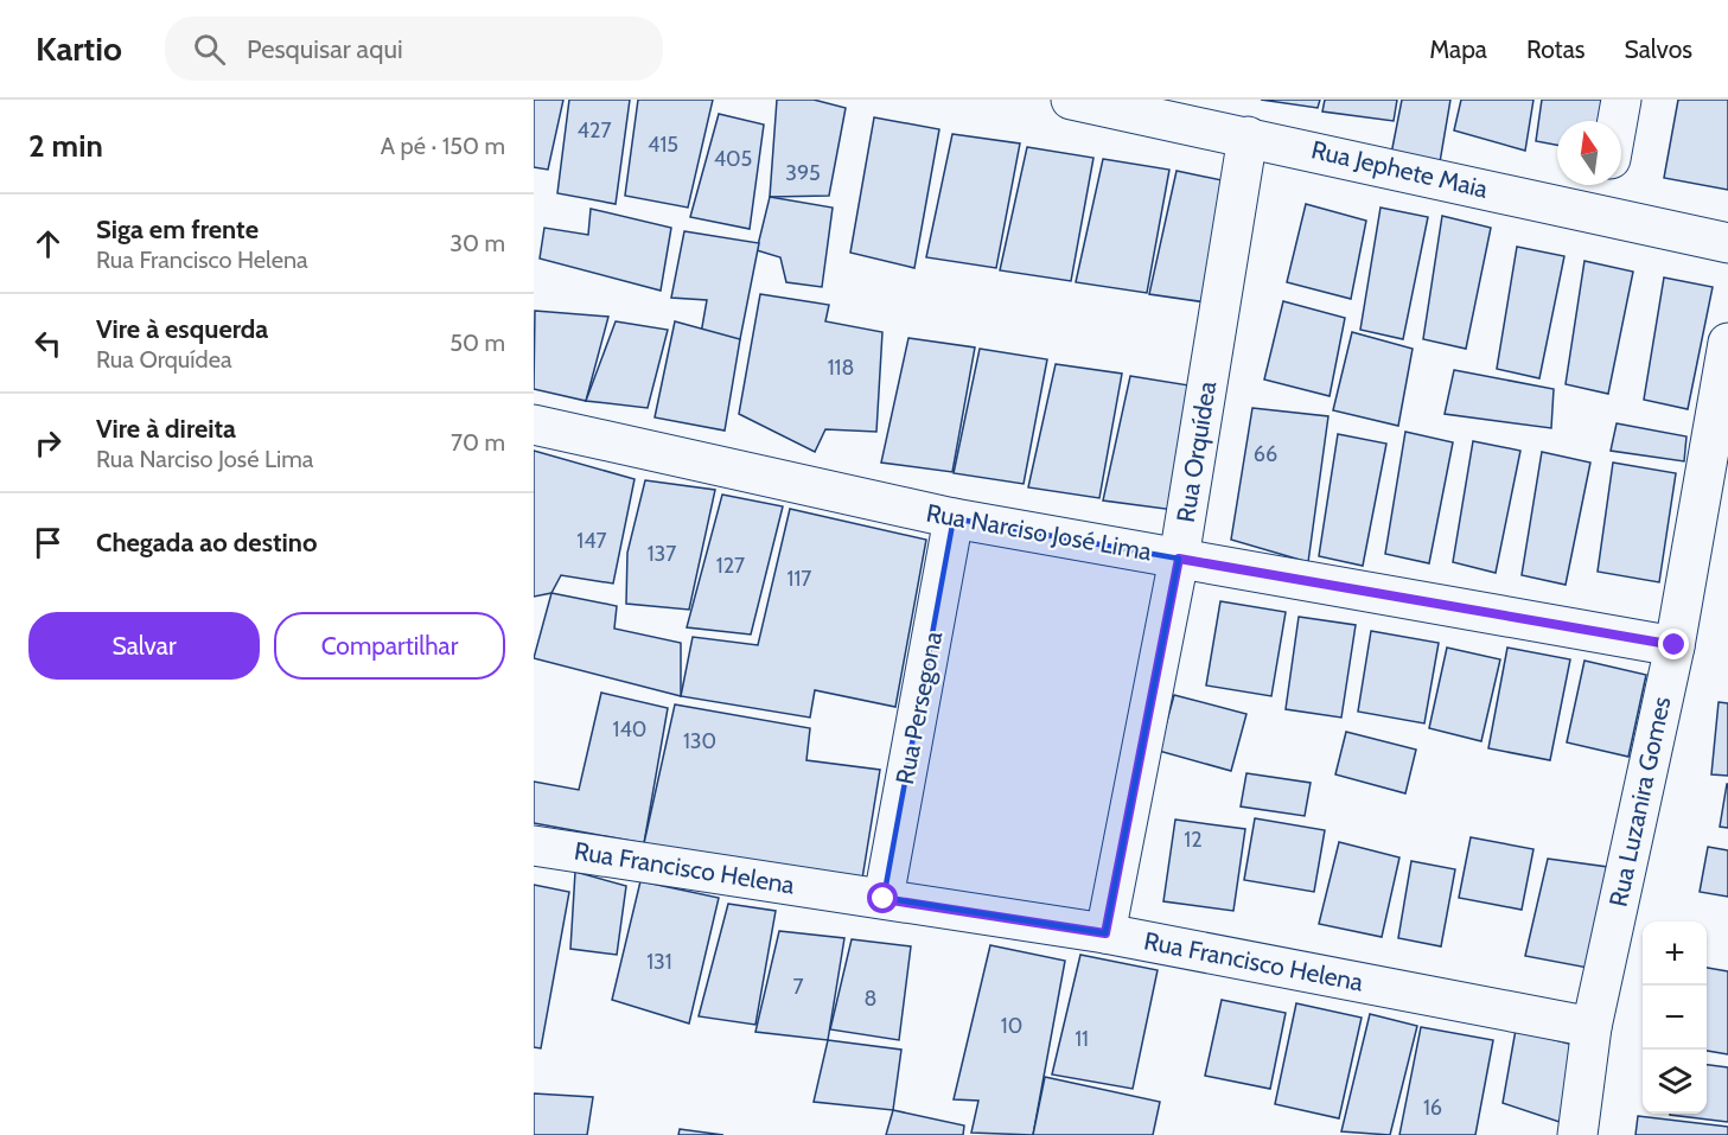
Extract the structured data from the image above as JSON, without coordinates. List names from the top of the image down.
{
  "streets": {
    "street": [
      "Rua Jephete Maia",
      "Rua Orquídea",
      "Rua Narciso José Lima",
      "Rua Persegona",
      "Rua Luzanira Gomes",
      "Rua Francisco Helena"
    ]
  },
  "crossings": [
    ["Rua Jephete Maia", "Rua Orquídea"],
    ["Rua Orquídea", "Rua Narciso José Lima"],
    ["Rua Orquídea", "Rua Francisco Helena"],
    ["Rua Narciso José Lima", "Rua Persegona"],
    ["Rua Narciso José Lima", "Rua Luzanira Gomes"],
    ["Rua Persegona", "Rua Francisco Helena"],
    ["Rua Luzanira Gomes", "Rua Francisco Helena"]
  ],
  "house_numbers": [
    "427",
    "415",
    "405",
    "395",
    "118",
    "66",
    "147",
    "137",
    "127",
    "117",
    "140",
    "130",
    "12",
    "131",
    "7",
    "8",
    "10",
    "11",
    "16"
  ],
  "north": "top",
  "page": {
    "header": "Kartio",
    "search": "Pesquisar aqui",
    "nav": ["Mapa", "Rotas", "Salvos"],
    "heading": ["2 min", "A pé · 150 m"],
    "list": [
      ["Siga em frente", "Rua Francisco Helena", "30 m"],
      ["Vire à esquerda", "Rua Orquídea", "50 m"],
      ["Vire à direita", "Rua Narciso José Lima", "70 m"],
      "Chegada ao destino"
    ],
    "buttons": ["Salvar", "Compartilhar"],
    "map_buttons": ["+", "−"]
  }
}
